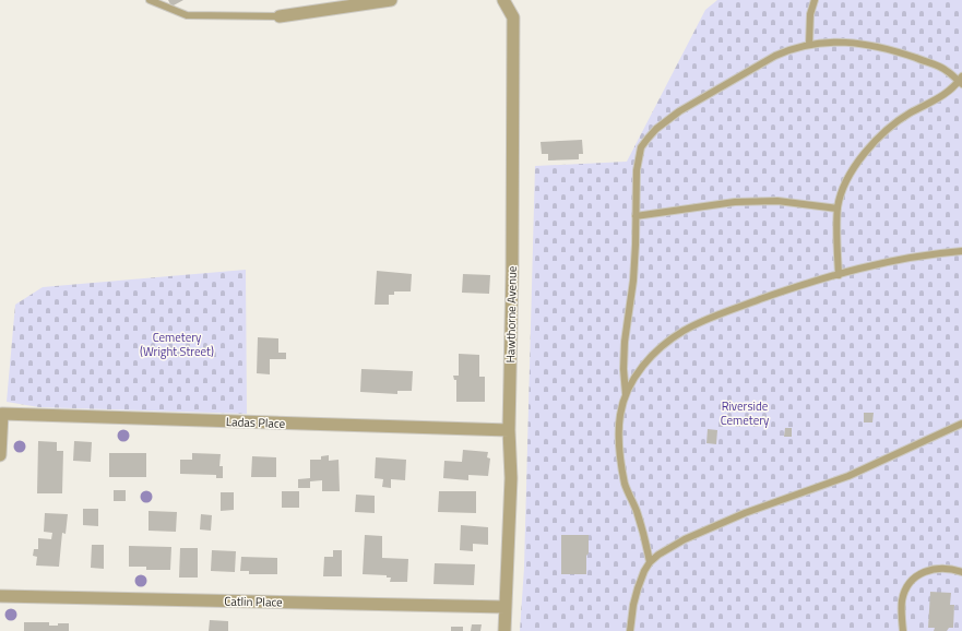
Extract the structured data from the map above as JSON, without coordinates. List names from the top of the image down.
{
  "streets": {
    "street": ["Hawthorne Avenue", "Ladas Place", "Catlin Place"]
  },
  "crossings": [
    ["Hawthorne Avenue", "Ladas Place"],
    ["Hawthorne Avenue", "Catlin Place"]
  ],
  "parks": ["Cemetery (Wright Street)", "Riverside Cemetery"]
}
